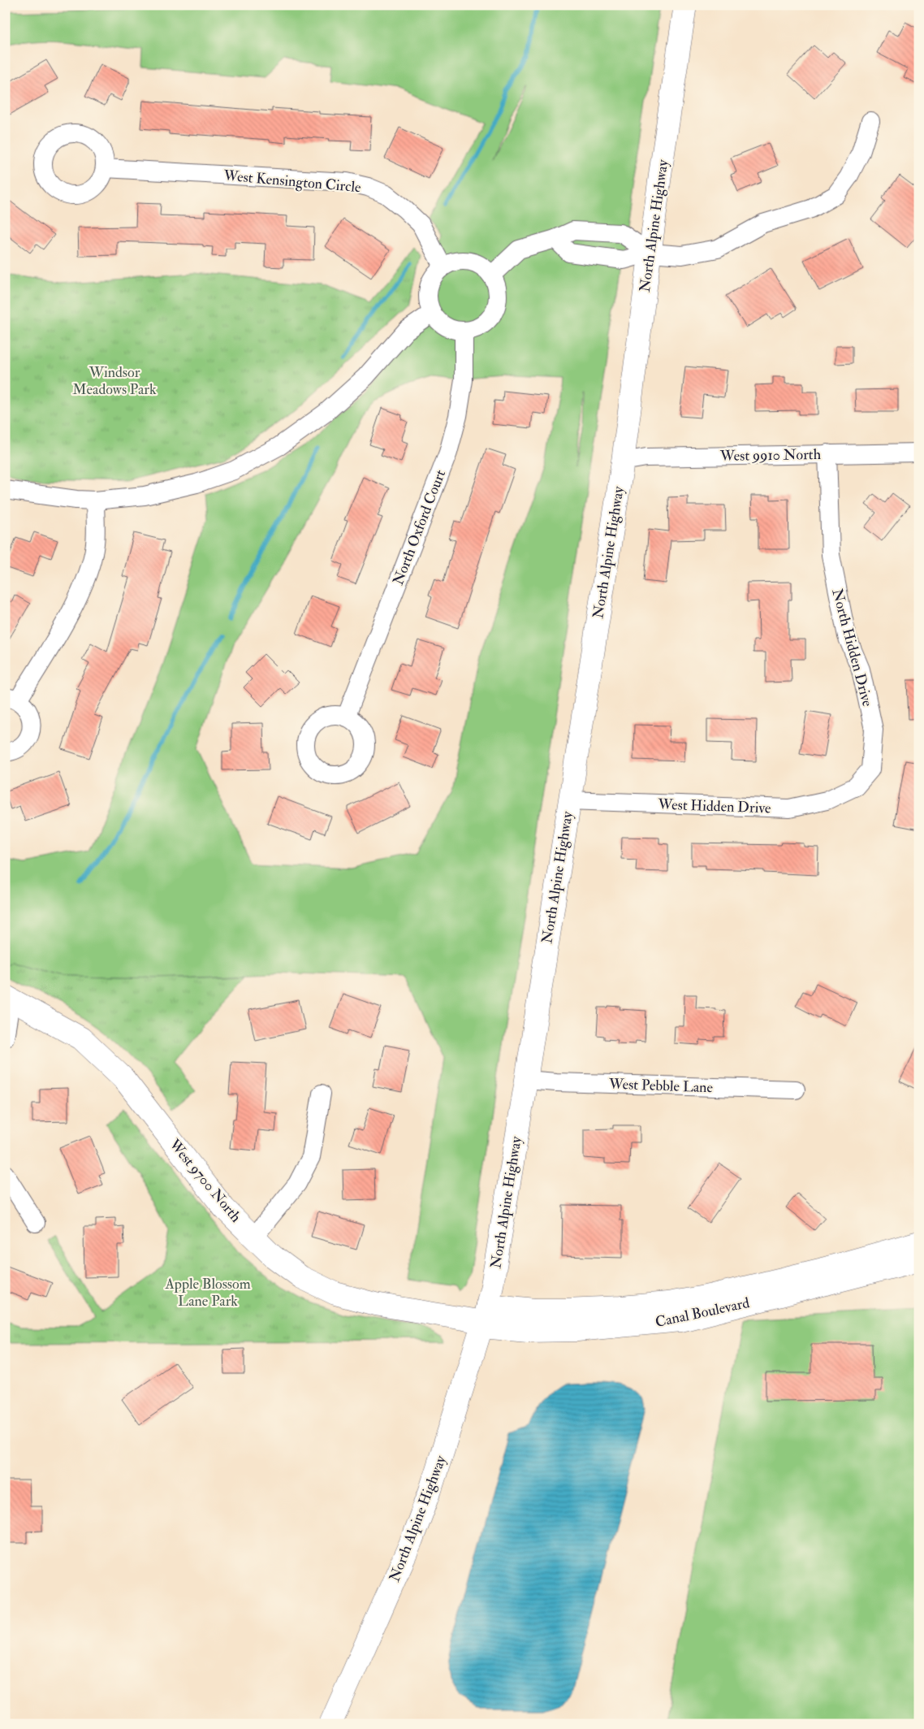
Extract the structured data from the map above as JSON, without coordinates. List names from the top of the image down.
{
  "streets": {
    "main road": ["North Alpine Highway", "West 9700 North", "Canal Boulevard"],
    "street": [
      "West Kensington Circle",
      "West 9910 North",
      "North Oxford Court",
      "North Hidden Drive",
      "West Hidden Drive",
      "West Pebble Lane"
    ]
  },
  "crossings": [
    ["West Kensington Circle", "North Oxford Court"],
    ["North Alpine Highway", "West 9910 North"],
    ["North Alpine Highway", "West Hidden Drive"],
    ["North Alpine Highway", "West Pebble Lane"],
    ["North Alpine Highway", "West 9700 North"],
    ["North Alpine Highway", "Canal Boulevard"],
    ["West 9910 North", "North Hidden Drive"],
    ["North Hidden Drive", "West Hidden Drive"],
    ["West 9700 North", "Canal Boulevard"]
  ],
  "parks": ["Windsor Meadows Park", "Apple Blossom Lane Park"]
}
